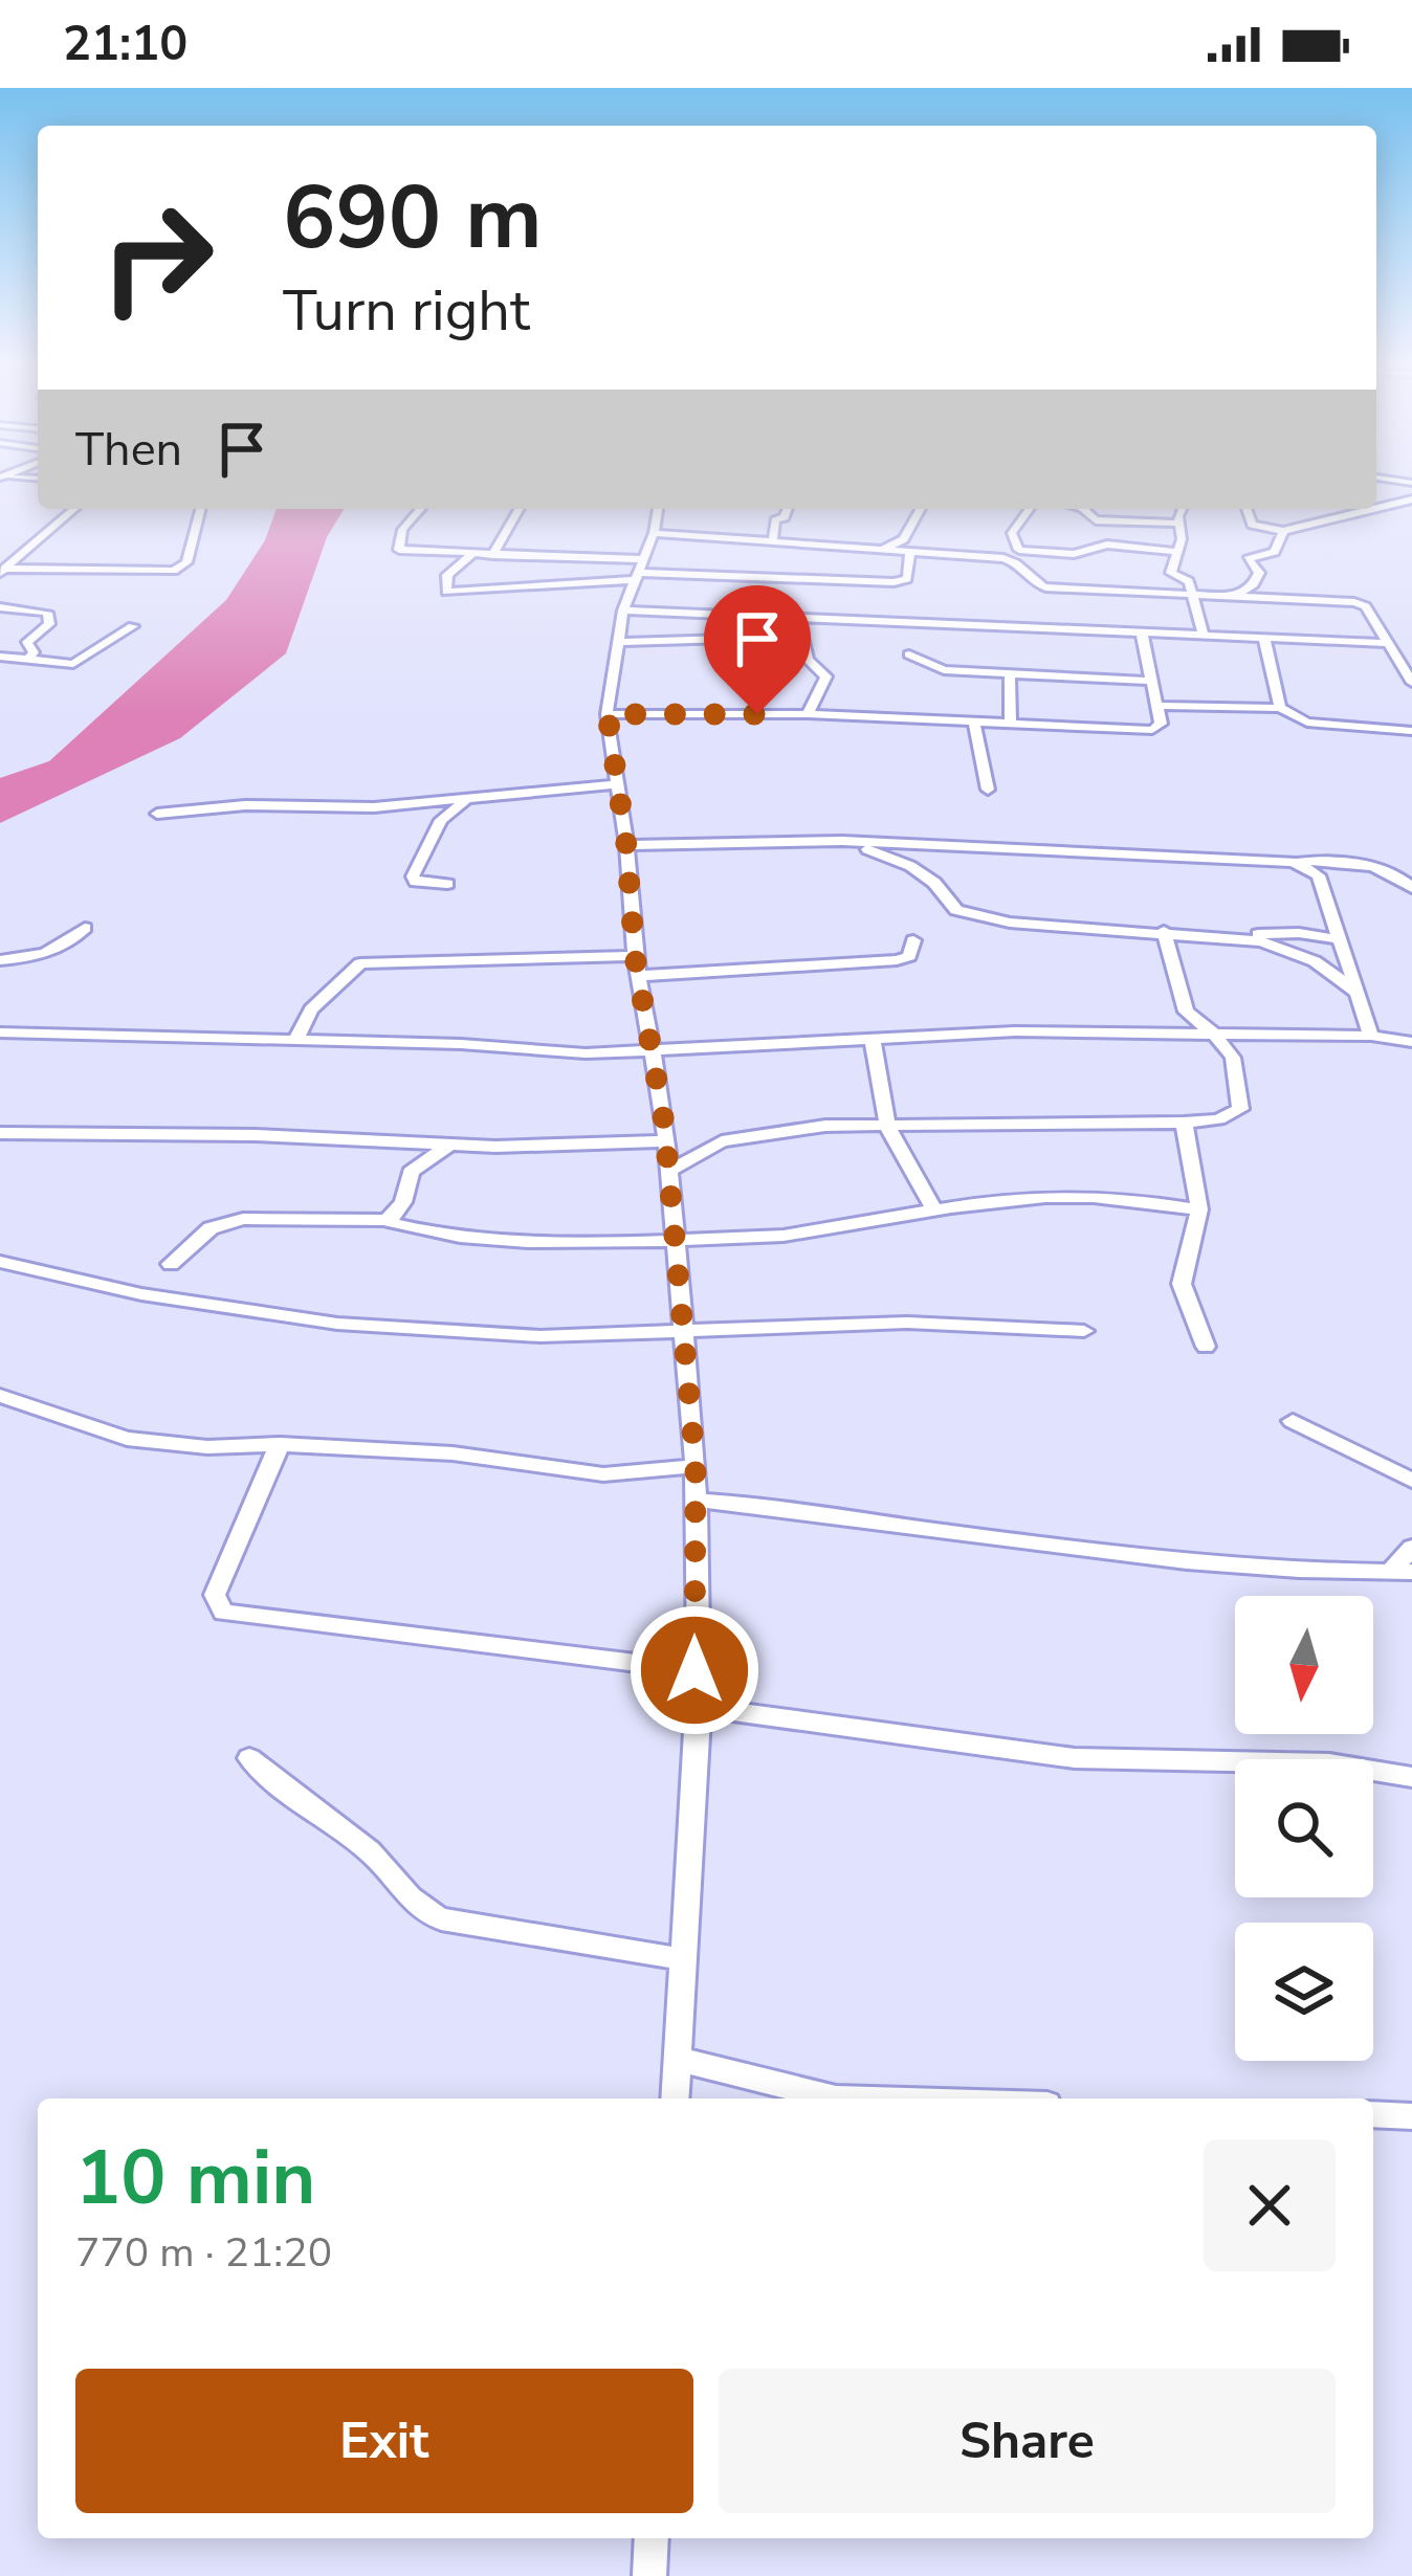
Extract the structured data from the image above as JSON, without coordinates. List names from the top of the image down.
{
  "north": "bottom",
  "page": {
    "status": "21:10",
    "turn": ["690 m", "Turn right"],
    "then": "Then",
    "heading": ["10 min", "770 m · 21:20"],
    "buttons": ["Exit", "Share"]
  }
}
